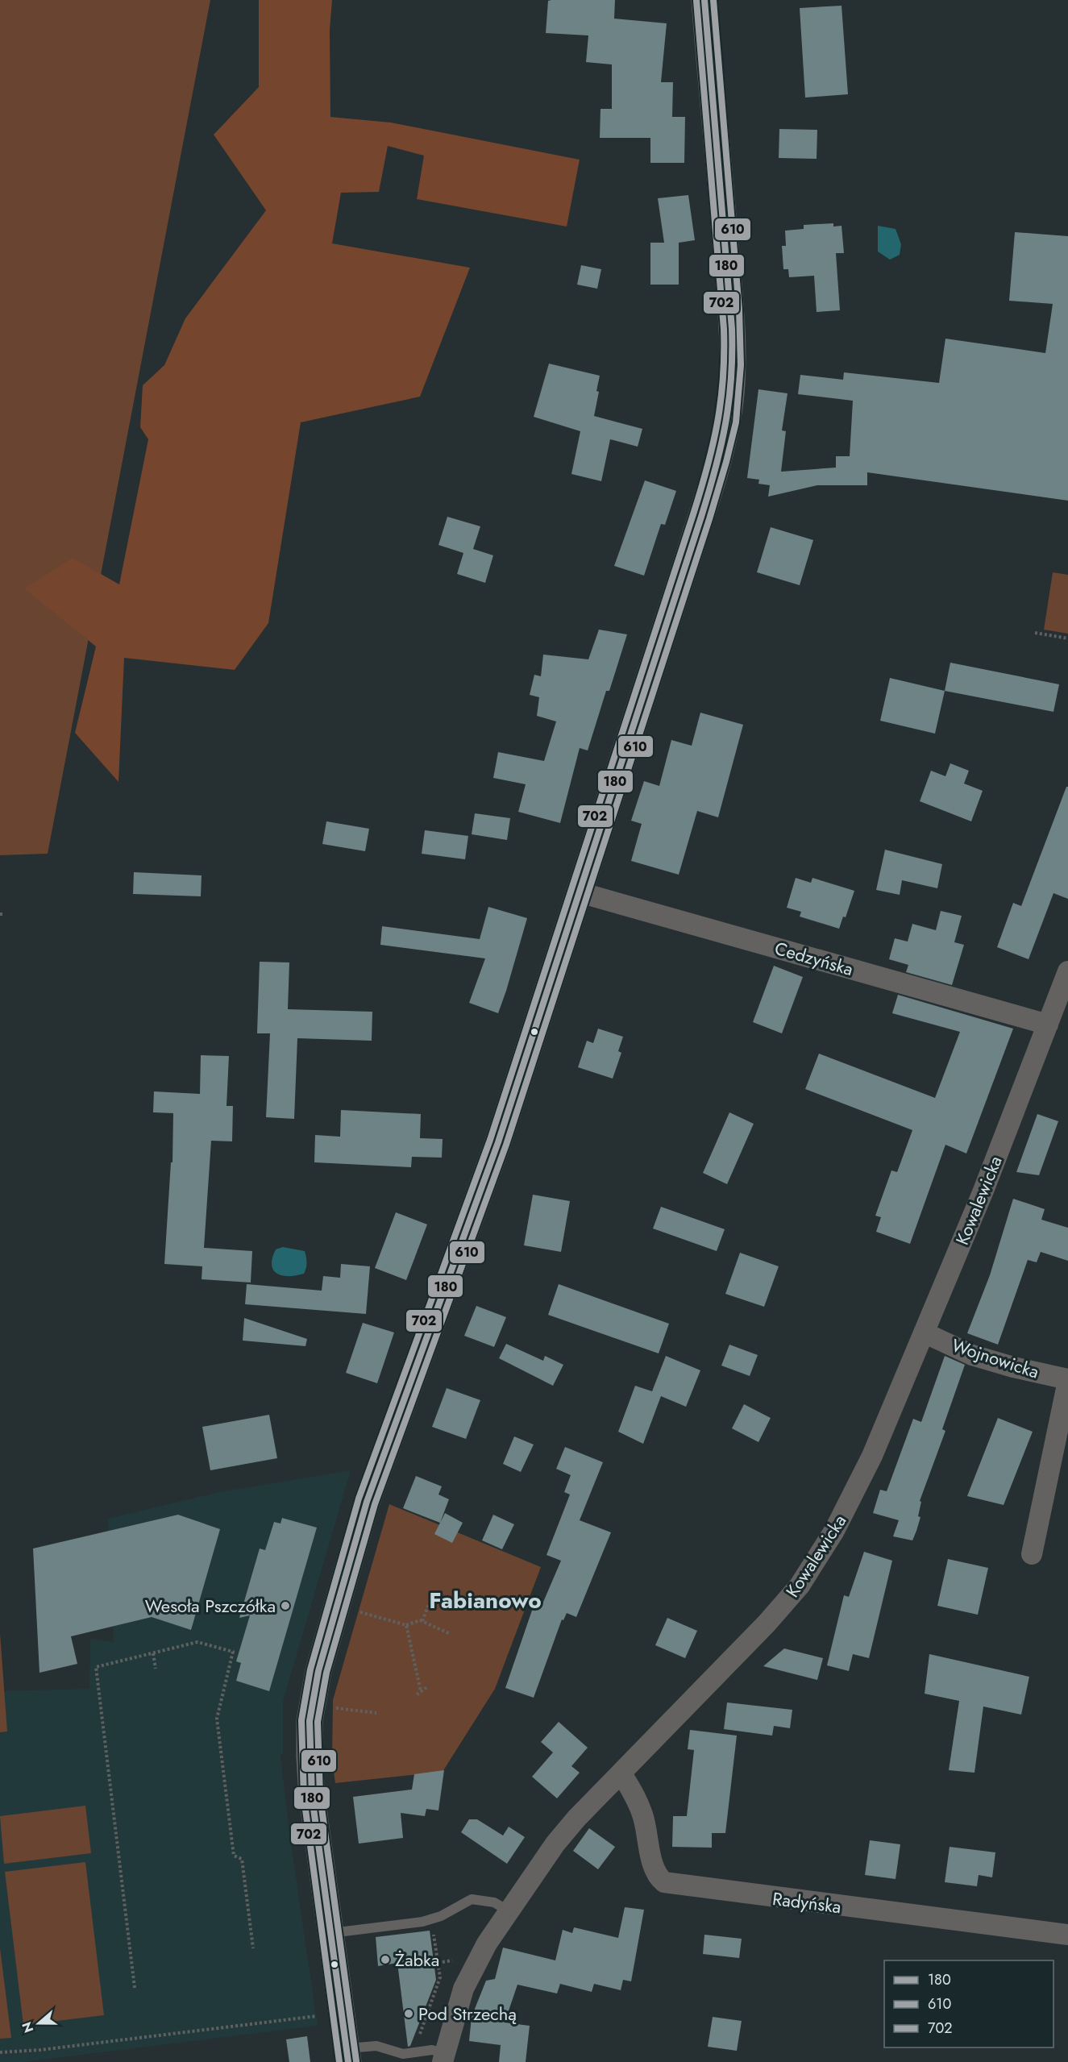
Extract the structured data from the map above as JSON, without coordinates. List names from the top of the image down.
{
  "streets": {
    "street": [
      "Cedzyńska",
      "Kowalewicka",
      "Wojnowicka",
      "Radyńska"
    ]
  },
  "crossings": [
    ["Cedzyńska", "Kowalewicka"],
    ["Kowalewicka", "Wojnowicka"],
    ["Kowalewicka", "Radyńska"]
  ],
  "districts": ["Fabianowo"],
  "places": ["Wesoła Pszczółka", "Żabka", "Pod Strzechą"],
  "lines": ["transit line 180", "transit line 610", "transit line 702"],
  "legend": ["180", "610", "702"],
  "north": "left"
}
